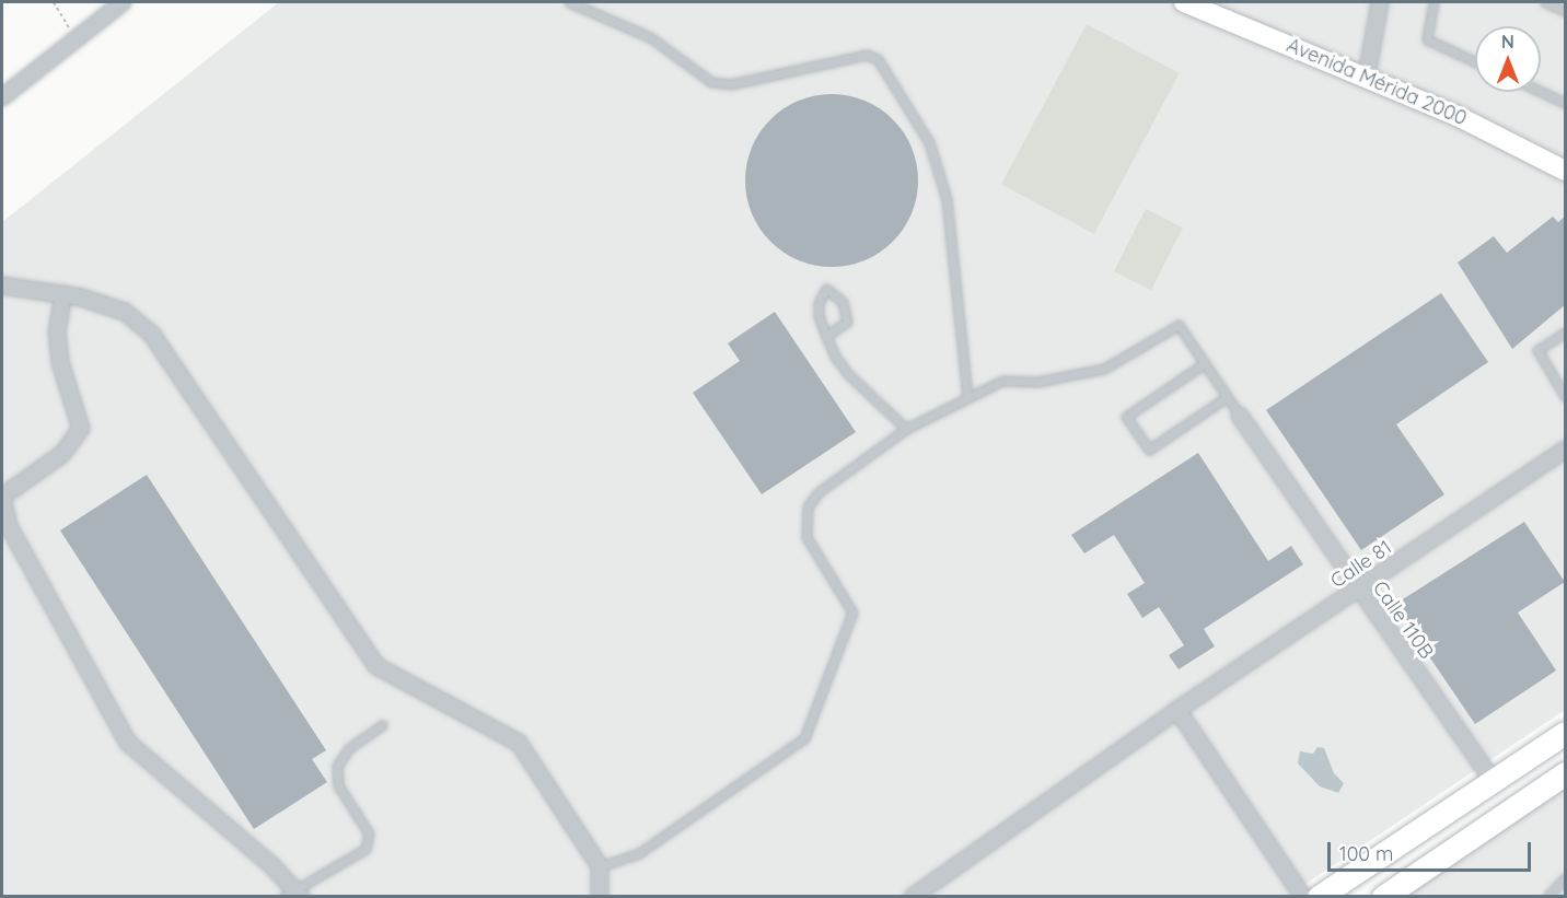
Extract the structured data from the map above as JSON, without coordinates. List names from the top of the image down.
{
  "streets": {
    "main road": ["Avenida Mérida 2000"],
    "street": ["Calle 81", "Calle 110B"]
  },
  "crossings": [
    ["Calle 81", "Calle 110B"]
  ],
  "scale_bar": "100 m",
  "north": "top"
}
